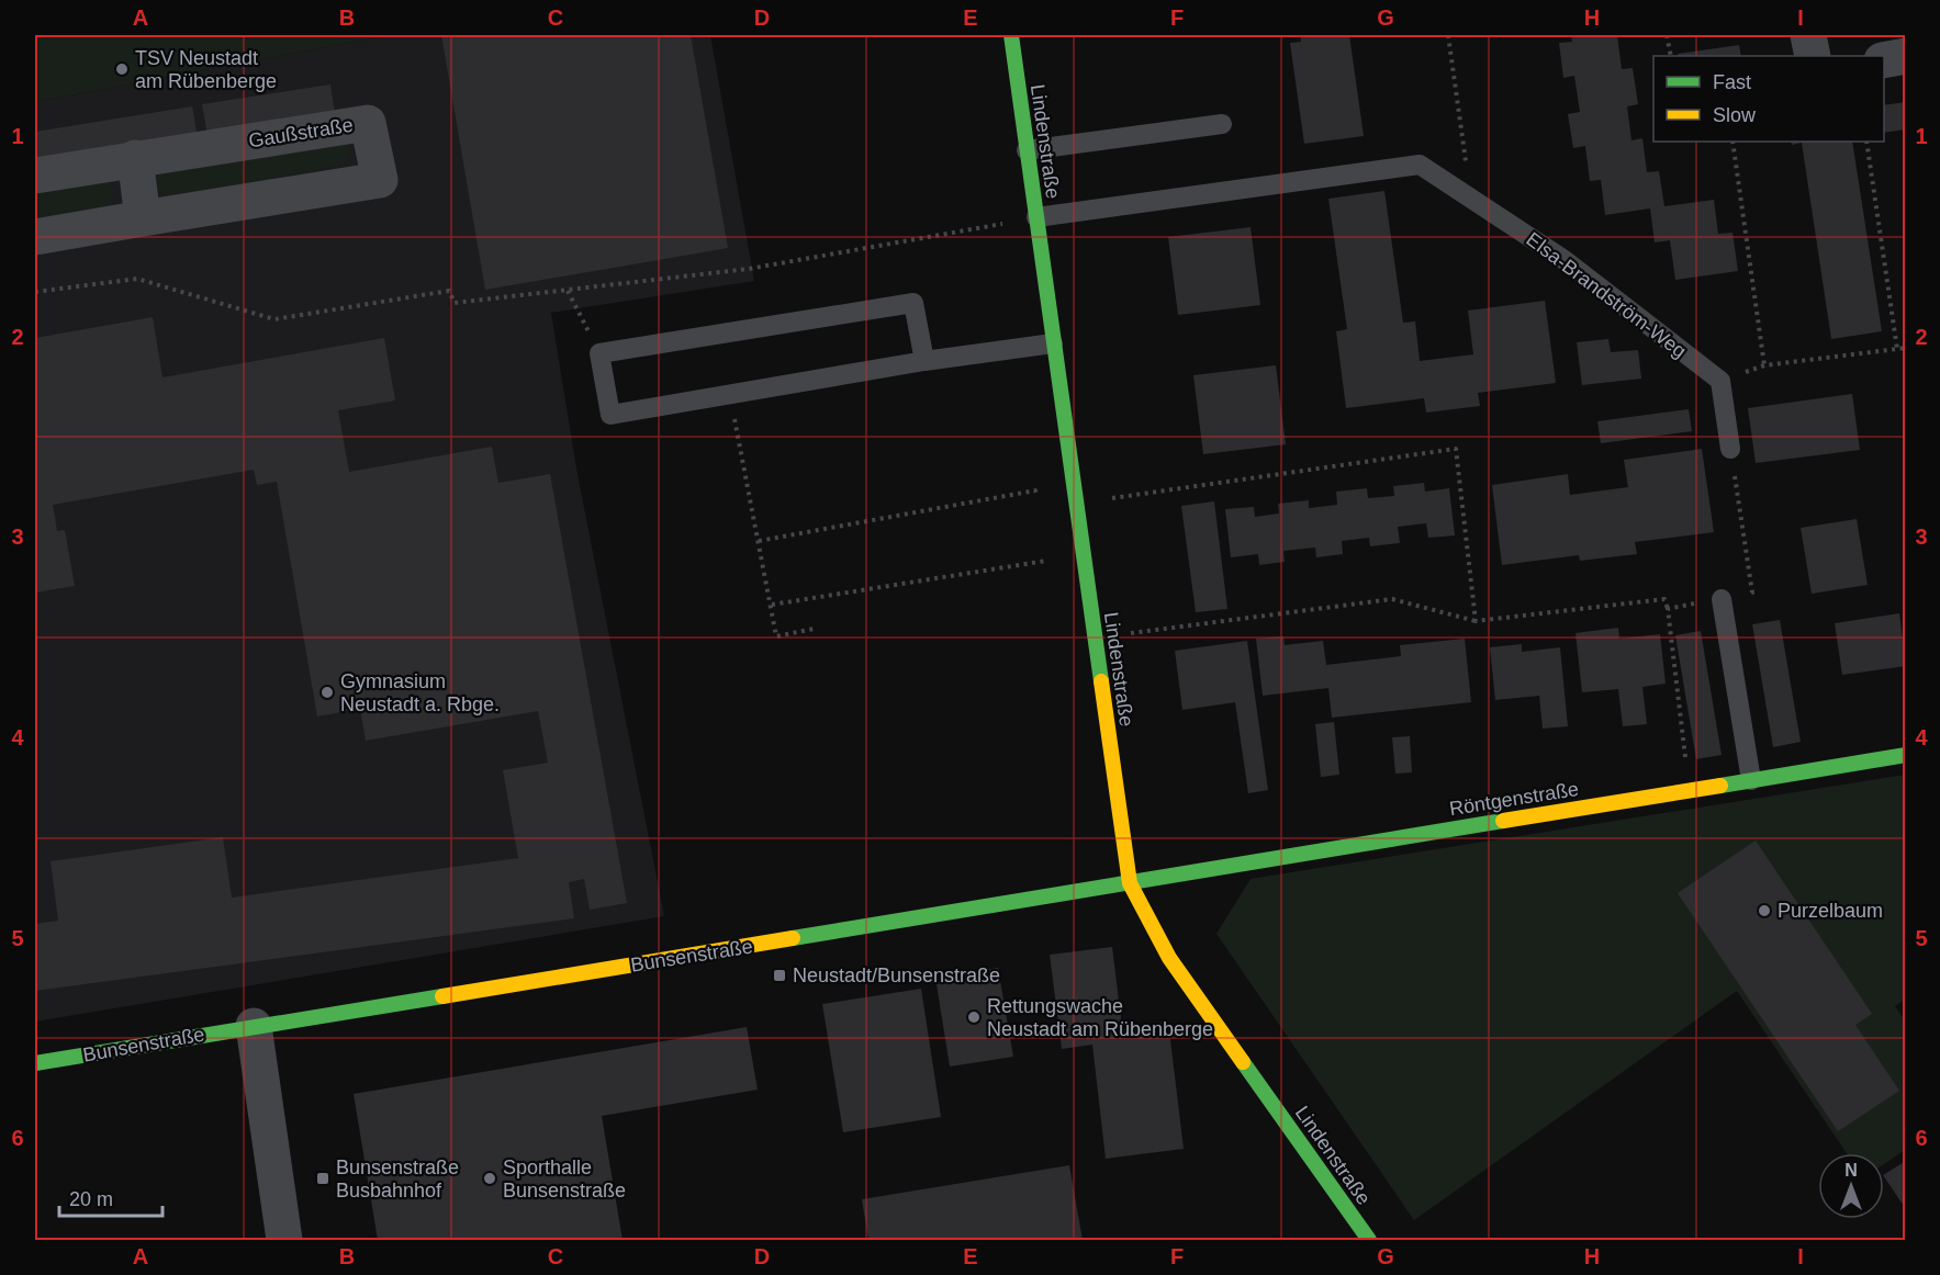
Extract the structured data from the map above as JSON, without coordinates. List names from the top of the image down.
{
  "streets": {
    "street": [
      "Gaußstraße",
      "Lindenstraße",
      "Röntgenstraße",
      "Bunsenstraße"
    ],
    "lane": ["Elsa-Brandström-Weg"]
  },
  "crossings": [
    ["Lindenstraße", "Elsa-Brandström-Weg"],
    ["Lindenstraße", "Röntgenstraße"],
    ["Lindenstraße", "Bunsenstraße"],
    ["Röntgenstraße", "Bunsenstraße"]
  ],
  "places": {
    "other": [
      "TSV Neustadt am Rübenberge",
      "Gymnasium Neustadt a. Rbge.",
      "Purzelbaum",
      "Rettungswache Neustadt am Rübenberge",
      "Sporthalle Bunsenstraße"
    ],
    "transit": ["Neustadt/Bunsenstraße", "Bunsenstraße Busbahnhof"]
  },
  "legend": ["Fast", "Slow"],
  "scale_bar": "20 m",
  "north": "top",
  "grid": {
    "columns": [
      "A",
      "B",
      "C",
      "D",
      "E",
      "F",
      "G",
      "H",
      "I"
    ],
    "rows": [
      "1",
      "2",
      "3",
      "4",
      "5",
      "6"
    ]
  }
}
